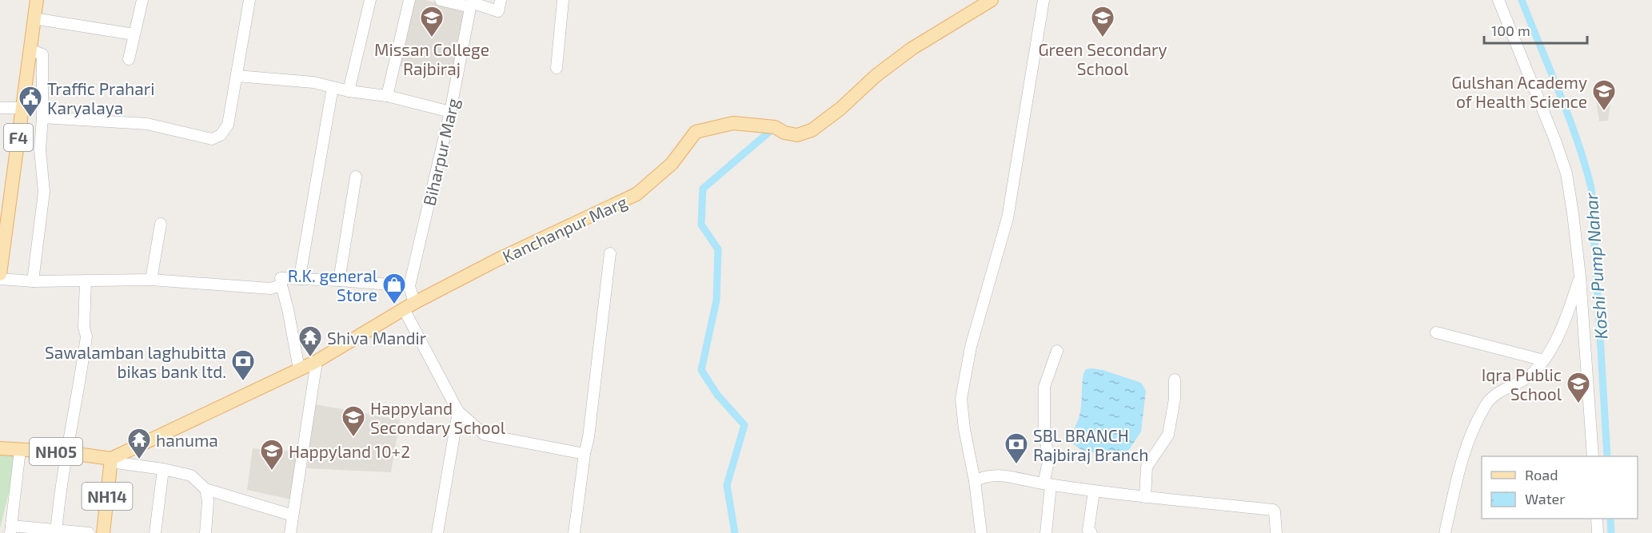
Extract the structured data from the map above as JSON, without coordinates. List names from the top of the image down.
{
  "streets": {
    "main road": [
      "F4",
      "Kanchanpur Marg",
      "NH05",
      "NH14"
    ],
    "street": ["Biharpur Marg"]
  },
  "crossings": [
    ["Biharpur Marg", "Kanchanpur Marg"],
    ["Kanchanpur Marg", "NH05"],
    ["Kanchanpur Marg", "NH14"],
    ["NH05", "NH14"]
  ],
  "water": ["Koshi Pump Nahar"],
  "places": {
    "school or university": [
      "Missan College Rajbiraj",
      "Green Secondary School",
      "Gulshan Academy of Health Science",
      "Iqra Public School",
      "Happyland Secondary School",
      "Happyland 10+2"
    ],
    "public building": ["Traffic Prahari Karyalaya"],
    "shop": ["R.K. general Store"],
    "temple": ["Shiva Mandir", "hanuma"],
    "bank": ["Sawalamban laghubitta bikas bank ltd.", "SBL BRANCH Rajbiraj Branch"]
  },
  "legend": ["Road", "Water"],
  "scale_bar": "100 m"
}
